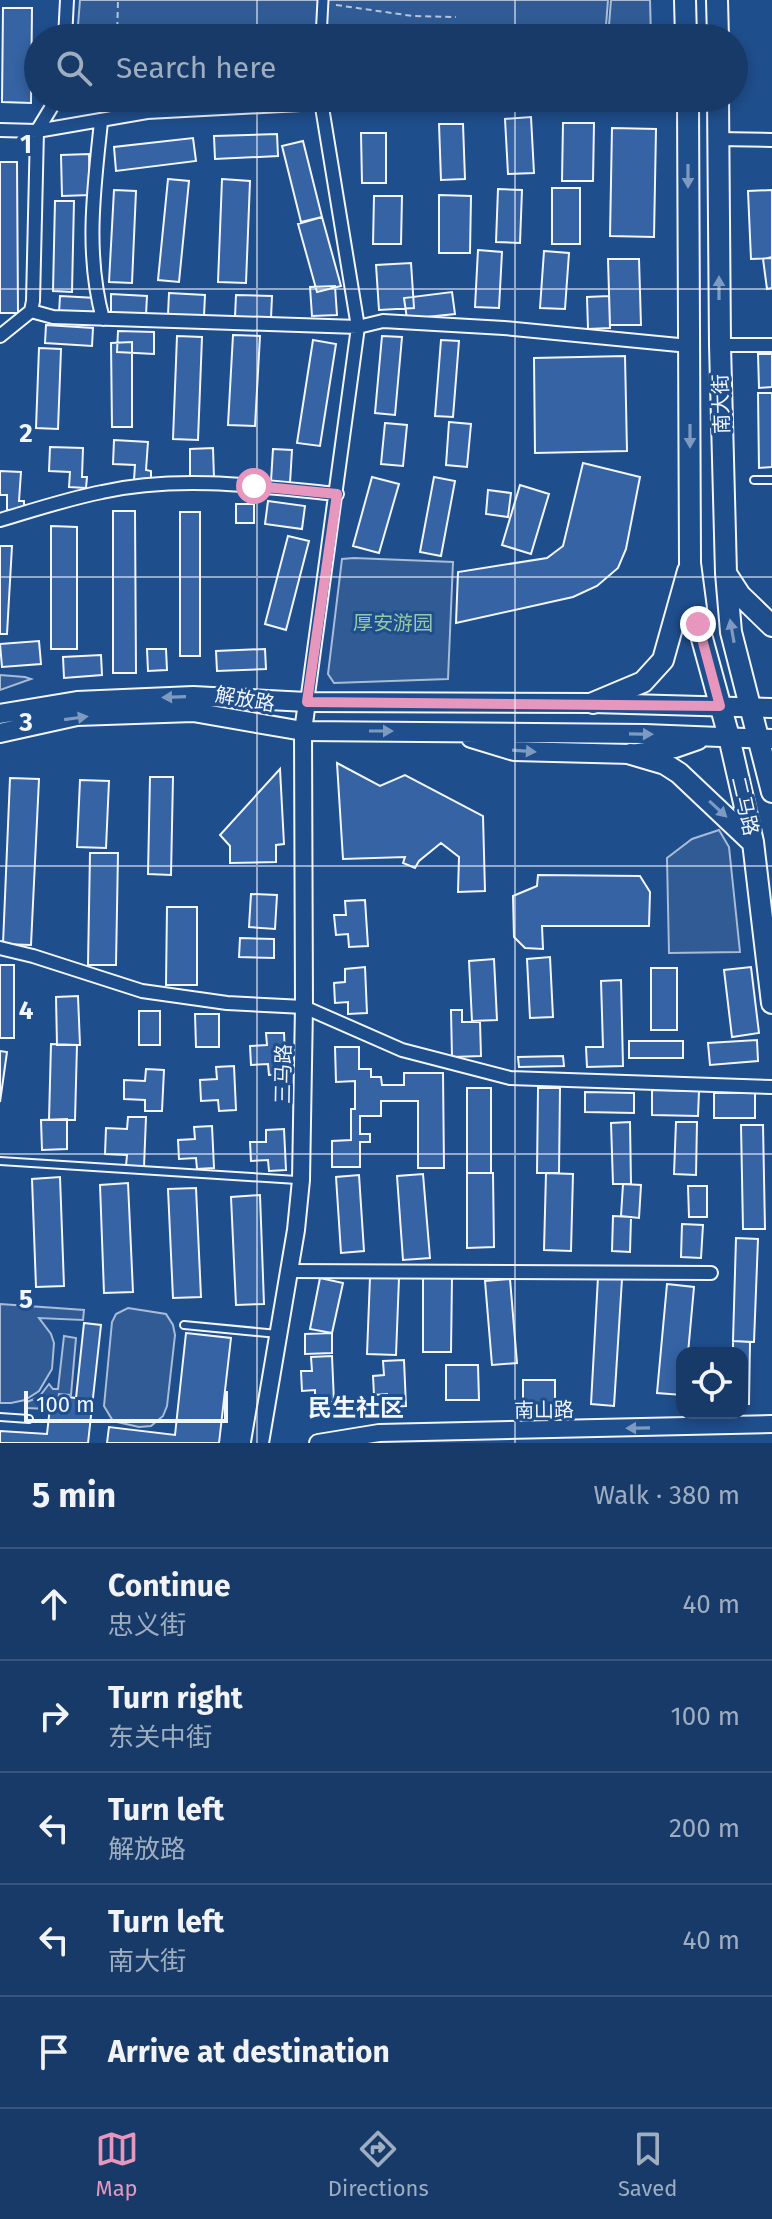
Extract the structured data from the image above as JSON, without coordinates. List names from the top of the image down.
{
  "streets": {
    "main road": ["南大街", "解放路", "二马路"],
    "street": ["三马路", "南山路"]
  },
  "crossings": [
    ["南大街", "解放路"],
    ["南大街", "二马路"],
    ["解放路", "二马路"],
    ["解放路", "三马路"]
  ],
  "one_way": ["南山路"],
  "districts": ["民生社区"],
  "parks": ["厚安游园"],
  "scale_bar": "100 m",
  "page": {
    "search": "Search here",
    "scale": "100 m",
    "heading": ["5 min", "Walk · 380 m"],
    "list": [
      ["Continue", "忠义街", "40 m"],
      ["Turn right", "东关中街", "100 m"],
      ["Turn left", "解放路", "200 m"],
      ["Turn left", "南大街", "40 m"],
      "Arrive at destination"
    ],
    "nav": ["Map", "Directions", "Saved"]
  },
  "grid": {
    "rows": [
      "1",
      "2",
      "3",
      "4",
      "5"
    ]
  }
}
